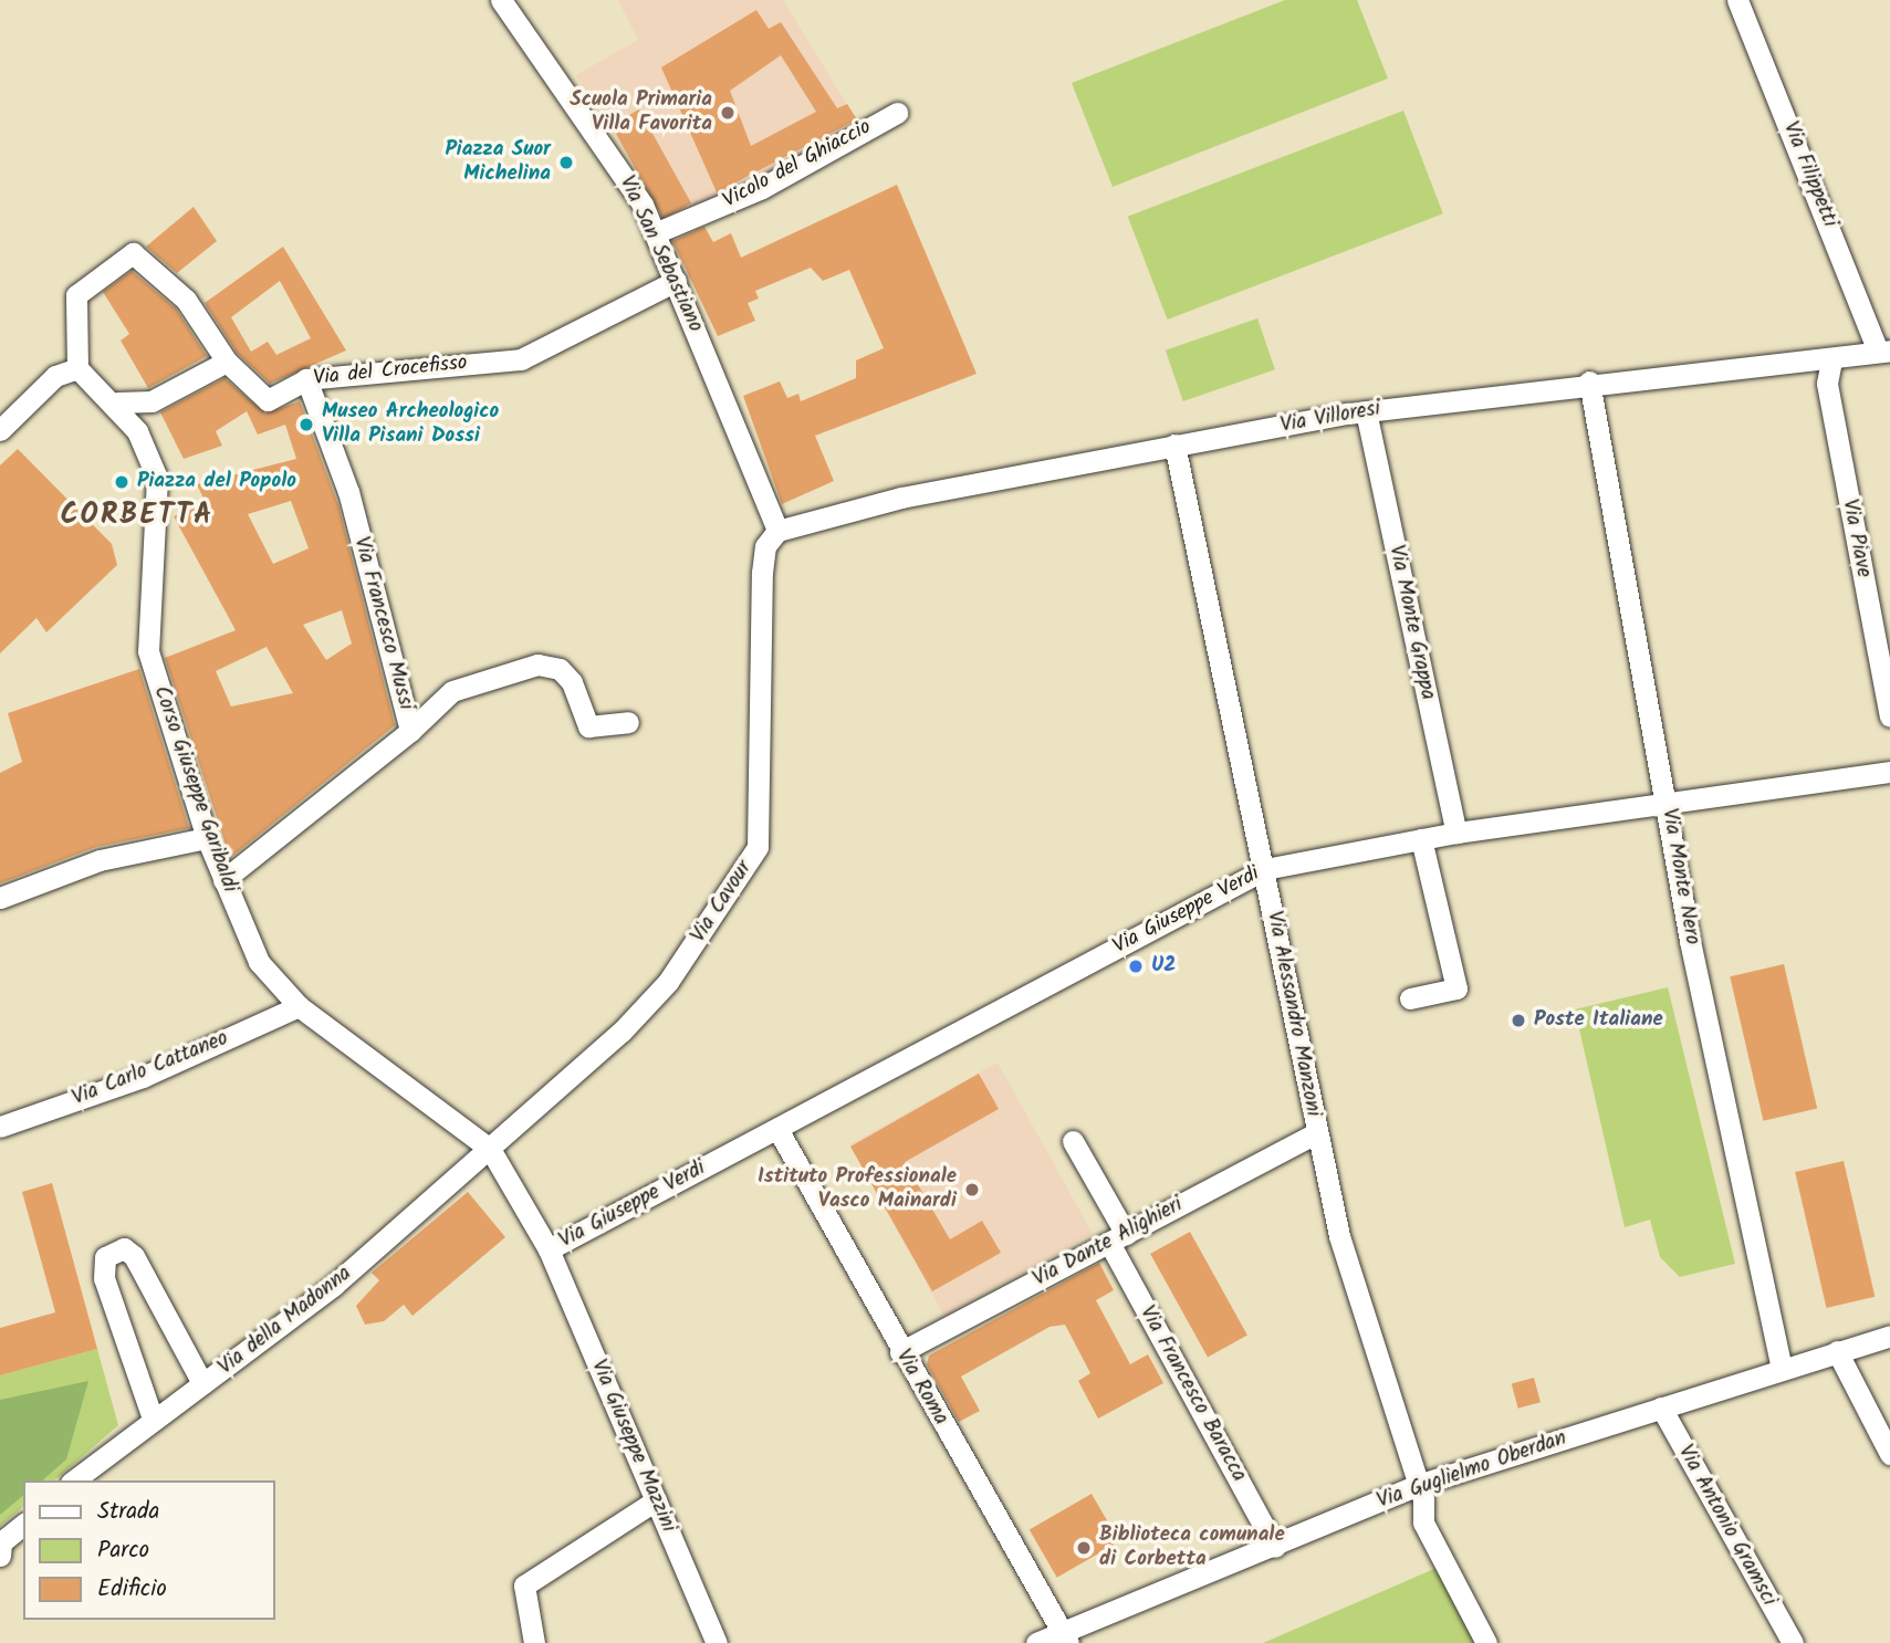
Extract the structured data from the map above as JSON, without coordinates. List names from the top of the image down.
{
  "streets": {
    "street": [
      "Vicolo del Ghiaccio",
      "Via Filippetti",
      "Via San Sebastiano",
      "Via del Crocefisso",
      "Via Villoresi",
      "Via Piave",
      "Via Monte Grappa",
      "Via Francesco Mussi",
      "Corso Giuseppe Garibaldi",
      "Via Monte Nero",
      "Via Cavour",
      "Via Giuseppe Verdi",
      "Via Alessandro Manzoni",
      "Via Carlo Cattaneo",
      "Via Dante Alighieri",
      "Via della Madonna",
      "Via Roma",
      "Via Francesco Baracca",
      "Via Giuseppe Mazzini",
      "Via Guglielmo Oberdan",
      "Via Antonio Gramsci"
    ]
  },
  "crossings": [
    ["Vicolo del Ghiaccio", "Via San Sebastiano"],
    ["Via Filippetti", "Via Villoresi"],
    ["Via San Sebastiano", "Via del Crocefisso"],
    ["Via San Sebastiano", "Via Villoresi"],
    ["Via San Sebastiano", "Via Cavour"],
    ["Via del Crocefisso", "Via Francesco Mussi"],
    ["Via del Crocefisso", "Corso Giuseppe Garibaldi"],
    ["Via Villoresi", "Via Piave"],
    ["Via Villoresi", "Via Monte Grappa"],
    ["Via Villoresi", "Via Monte Nero"],
    ["Via Villoresi", "Via Cavour"],
    ["Via Villoresi", "Via Alessandro Manzoni"],
    ["Via Monte Grappa", "Via Giuseppe Verdi"],
    ["Via Francesco Mussi", "Corso Giuseppe Garibaldi"],
    ["Corso Giuseppe Garibaldi", "Via Cavour"],
    ["Corso Giuseppe Garibaldi", "Via Carlo Cattaneo"],
    ["Corso Giuseppe Garibaldi", "Via della Madonna"],
    ["Corso Giuseppe Garibaldi", "Via Giuseppe Mazzini"],
    ["Via Monte Nero", "Via Giuseppe Verdi"],
    ["Via Monte Nero", "Via Guglielmo Oberdan"],
    ["Via Cavour", "Via della Madonna"],
    ["Via Cavour", "Via Giuseppe Mazzini"],
    ["Via Giuseppe Verdi", "Via Alessandro Manzoni"],
    ["Via Giuseppe Verdi", "Via Roma"],
    ["Via Giuseppe Verdi", "Via Giuseppe Mazzini"],
    ["Via Alessandro Manzoni", "Via Dante Alighieri"],
    ["Via Alessandro Manzoni", "Via Guglielmo Oberdan"],
    ["Via Dante Alighieri", "Via Roma"],
    ["Via Dante Alighieri", "Via Francesco Baracca"],
    ["Via della Madonna", "Via Giuseppe Mazzini"],
    ["Via Roma", "Via Guglielmo Oberdan"],
    ["Via Francesco Baracca", "Via Guglielmo Oberdan"],
    ["Via Guglielmo Oberdan", "Via Antonio Gramsci"]
  ],
  "districts": ["CORBETTA"],
  "places": [
    "Scuola Primaria Villa Favorita",
    "Piazza Suor Michelina",
    "Museo Archeologico Villa Pisani Dossi",
    "Piazza del Popolo",
    "U2",
    "Poste Italiane",
    "Istituto Professionale Vasco Mainardi",
    "Biblioteca comunale di Corbetta"
  ],
  "legend": ["Strada", "Parco", "Edificio"]
}
